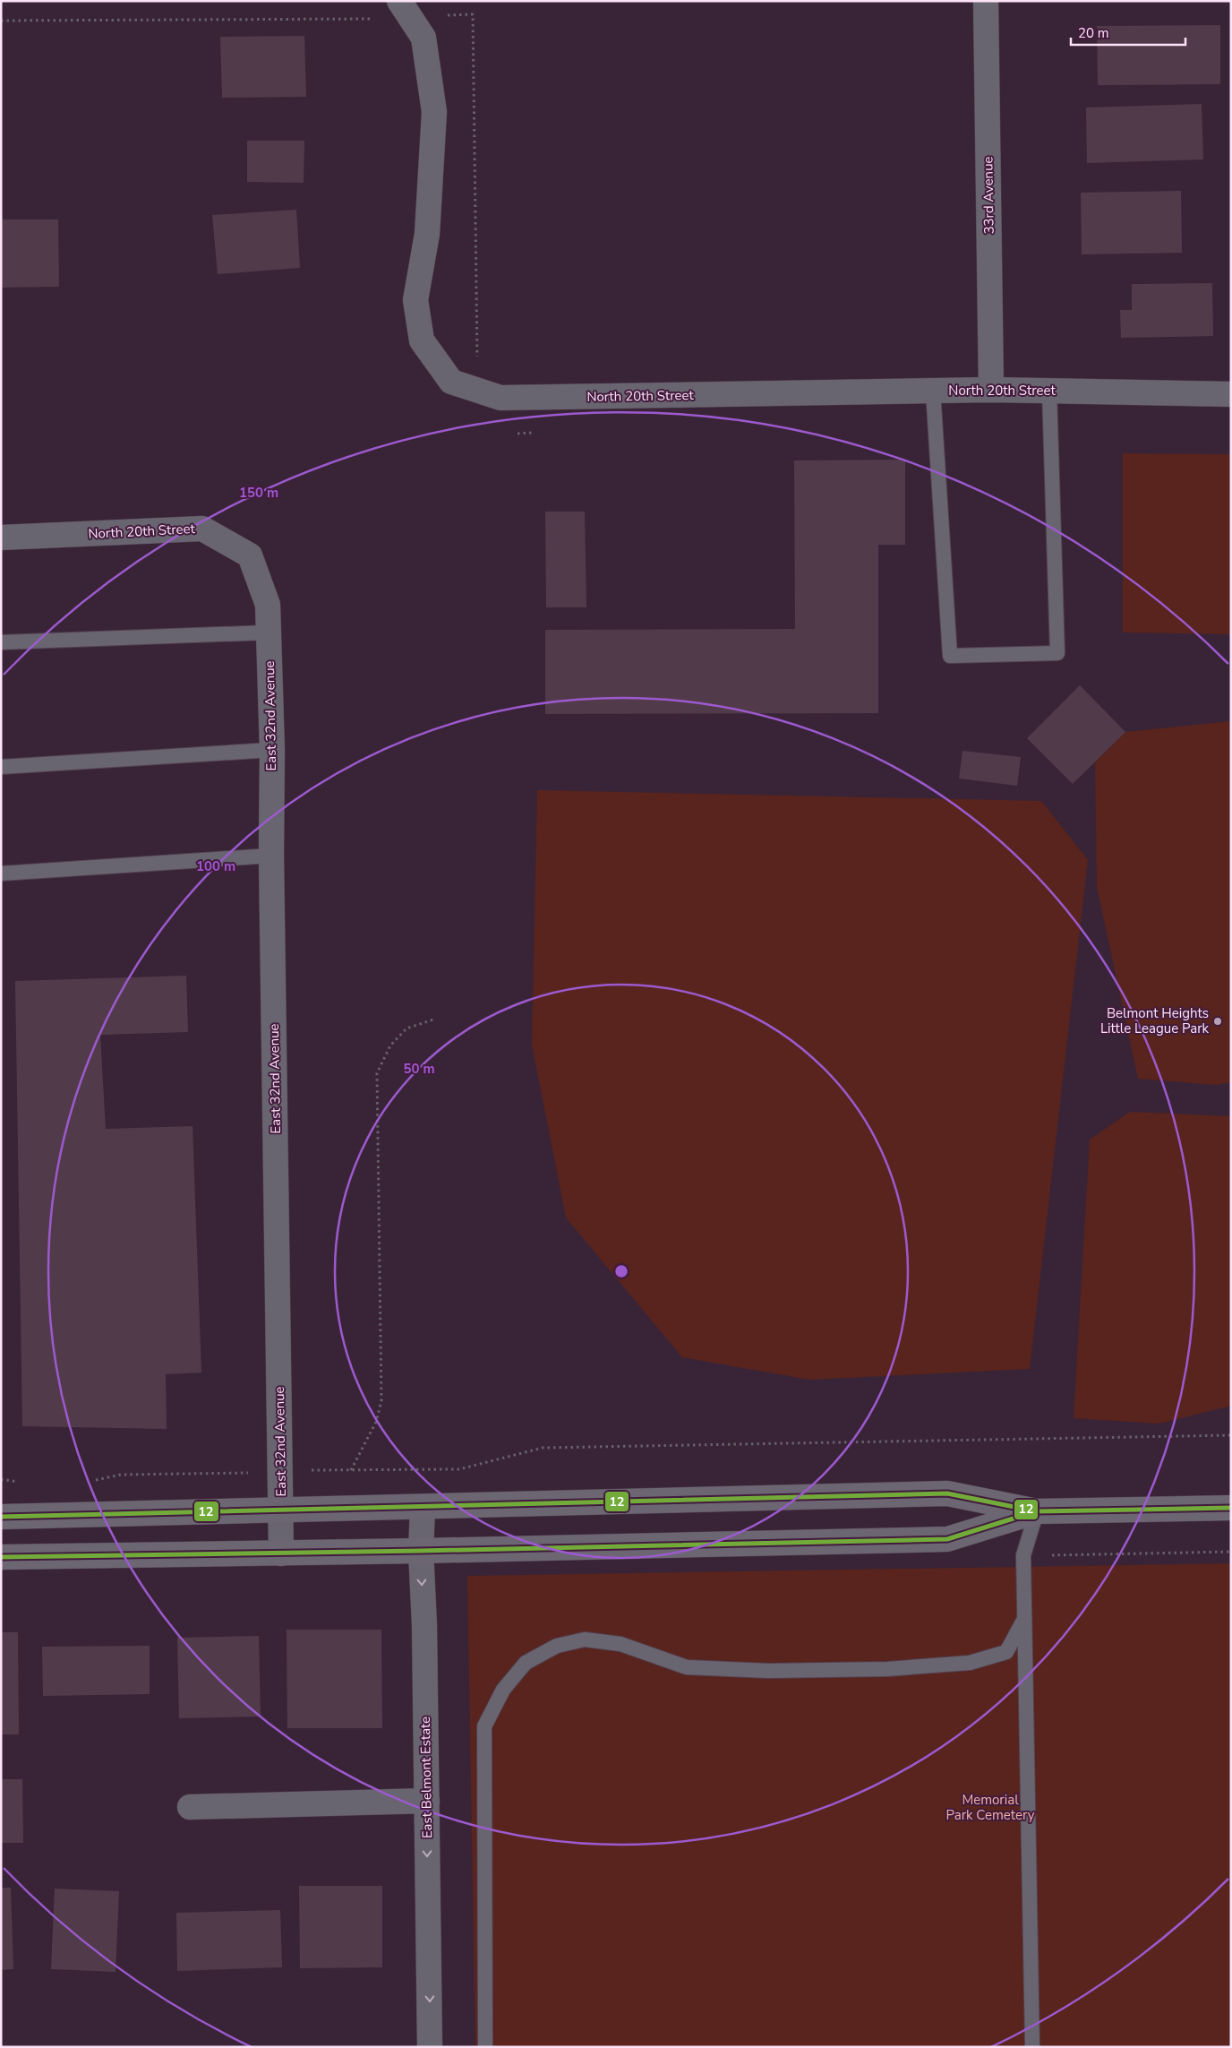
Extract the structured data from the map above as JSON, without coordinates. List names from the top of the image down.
{
  "streets": {
    "street": [
      "33rd Avenue",
      "North 20th Street",
      "East 32nd Avenue",
      "East Belmont Estate"
    ]
  },
  "crossings": [
    ["33rd Avenue", "North 20th Street"],
    ["North 20th Street", "East 32nd Avenue"]
  ],
  "one_way": ["East Belmont Estate"],
  "parks": ["Memorial Park Cemetery"],
  "places": ["Belmont Heights Little League Park"],
  "lines": ["transit line 12"],
  "scale_bar": "20 m",
  "rings": ["150 m", "100 m", "50 m"]
}
